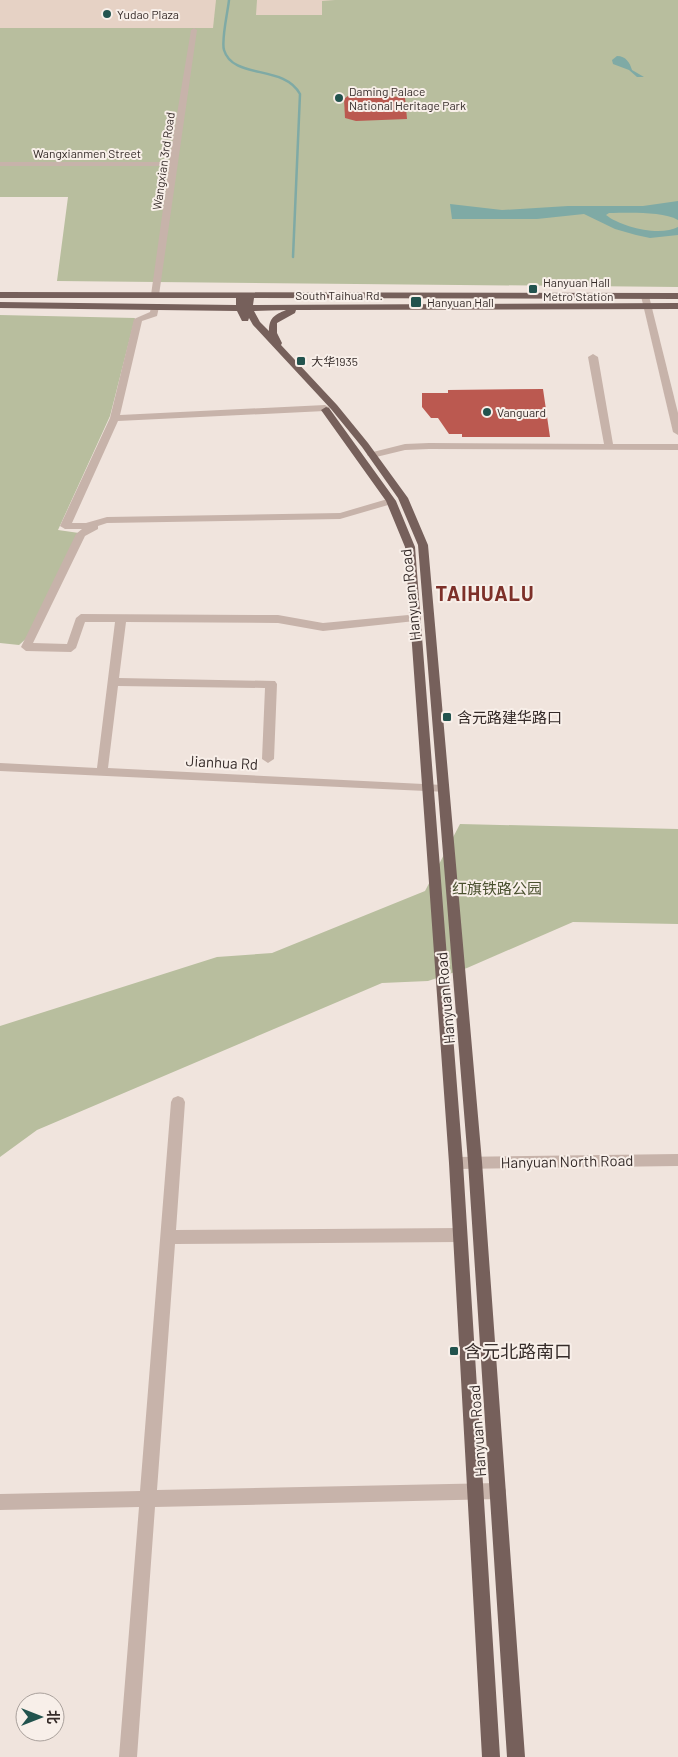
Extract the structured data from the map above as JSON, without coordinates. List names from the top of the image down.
{
  "streets": {
    "main road": ["South Taihua Rd.", "Hanyuan Road"],
    "street": [
      "Wangxianmen Street",
      "Wangxian 3rd Road",
      "Jianhua Rd",
      "Hanyuan North Road"
    ]
  },
  "crossings": [
    ["Wangxianmen Street", "Wangxian 3rd Road"],
    ["Wangxian 3rd Road", "South Taihua Rd."],
    ["South Taihua Rd.", "Hanyuan Road"],
    ["Hanyuan Road", "Jianhua Rd"],
    ["Hanyuan Road", "Hanyuan North Road"]
  ],
  "districts": ["TAIHUALU"],
  "parks": ["红旗铁路公园"],
  "places": {
    "other": ["Yudao Plaza", "Daming Palace National Heritage Park", "Vanguard"],
    "transit": [
      "Hanyuan Hall Metro Station",
      "Hanyuan Hall",
      "大华1935",
      "含元路建华路口",
      "含元北路南口"
    ]
  },
  "north": "right"
}
